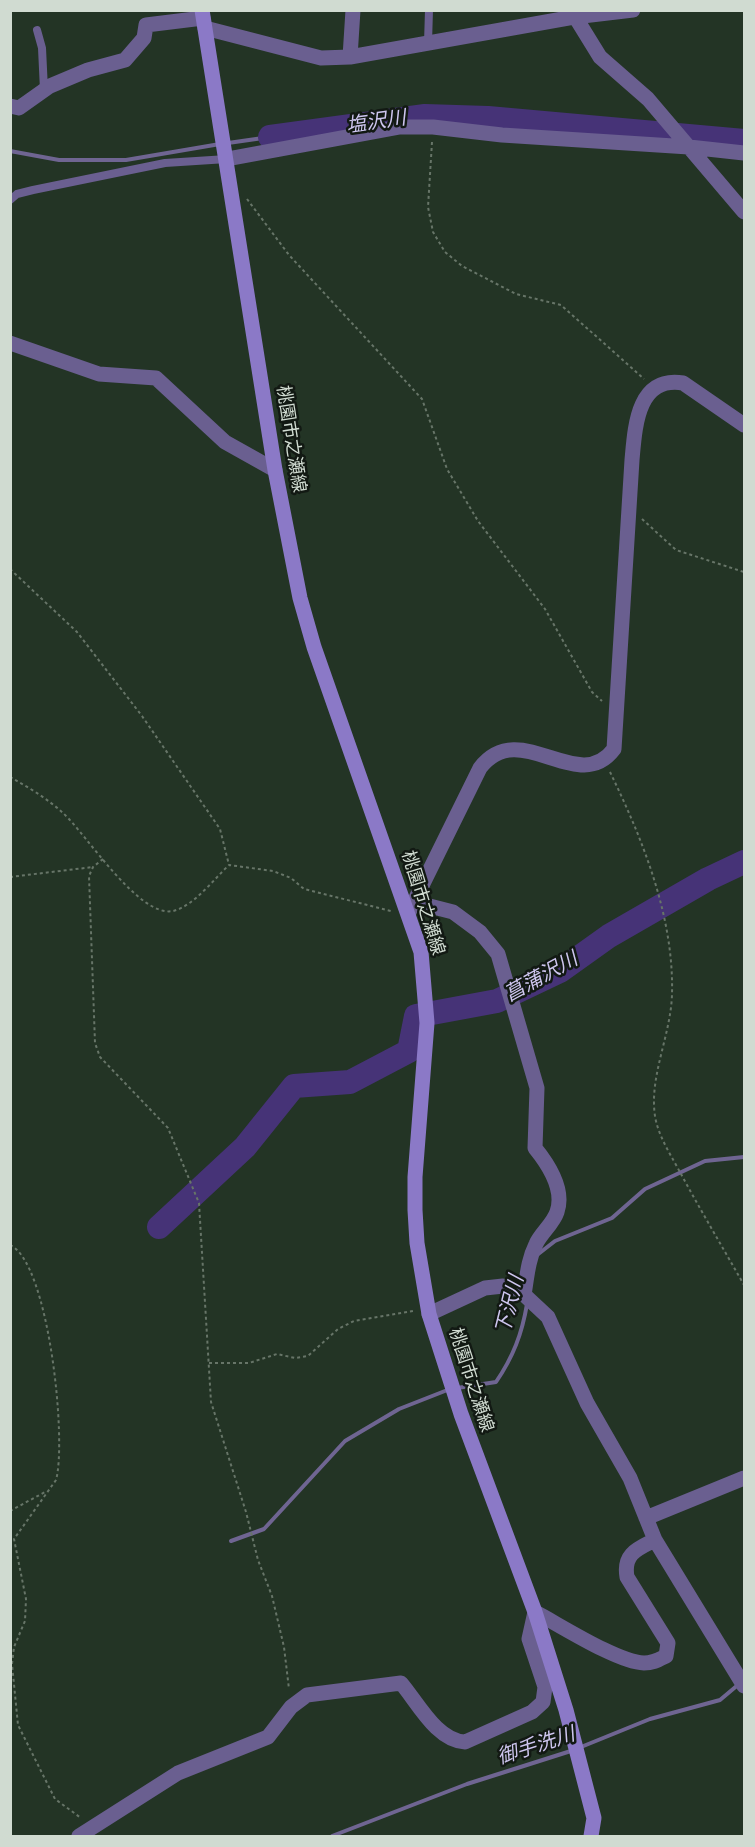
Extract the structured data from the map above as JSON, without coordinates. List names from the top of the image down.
{
  "streets": {
    "main road": ["桃園市之瀬線"]
  },
  "water": [
    "塩沢川",
    "菖蒲沢川",
    "下沢川",
    "御手洗川"
  ]
}
